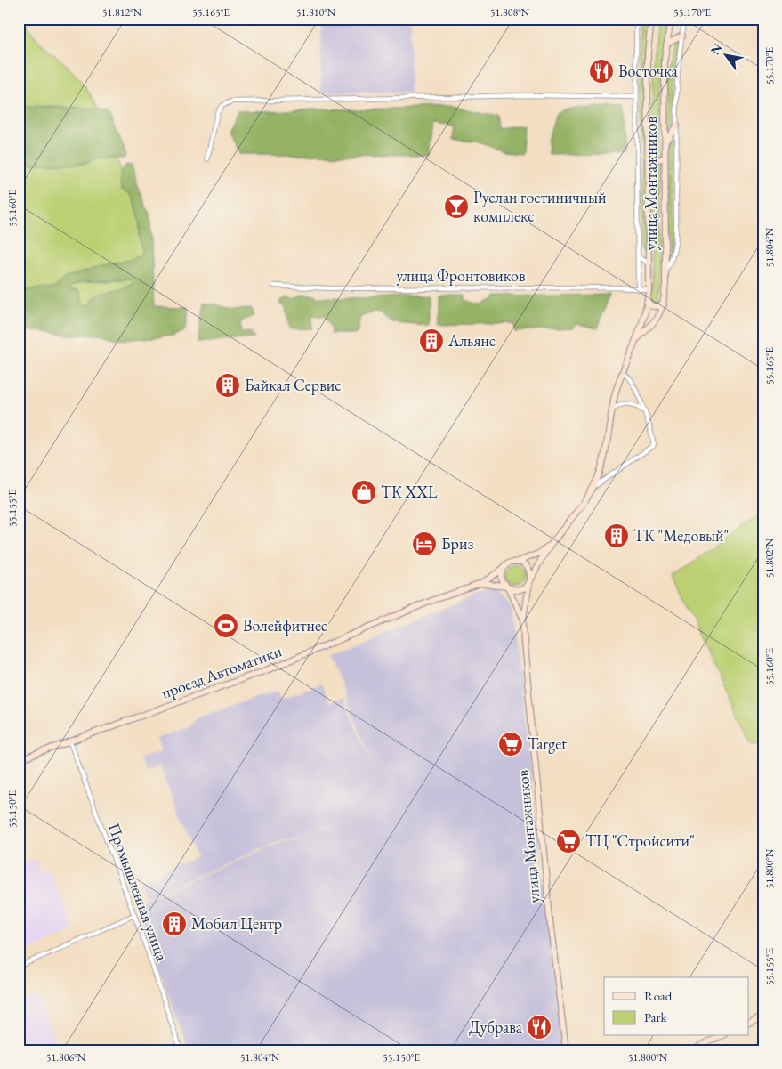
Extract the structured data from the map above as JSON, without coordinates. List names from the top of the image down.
{
  "streets": {
    "main road": ["улица Монтажников", "проезд Автоматики"],
    "street": ["улица Фронтовиков", "Промышленная улица"]
  },
  "crossings": [
    ["улица Монтажников", "улица Фронтовиков"],
    ["улица Монтажников", "проезд Автоматики"],
    ["проезд Автоматики", "Промышленная улица"]
  ],
  "places": {
    "restaurant": ["Восточка", "Дубрава"],
    "bar": ["Руслан гостиничный комплекс"],
    "building": [
      "Альянс",
      "Байкал Сервис",
      "ТК \"Медовый\"",
      "Мобил Центр"
    ],
    "shop": ["ТК XXL"],
    "hotel": ["Бриз"],
    "sports": ["Волейфитнес"],
    "supermarket": ["Target", "ТЦ \"Стройсити\""]
  },
  "legend": ["Road", "Park"],
  "north": "top left",
  "coordinates": [
    "51.812°N",
    "55.165°E",
    "51.810°N",
    "51.808°N",
    "55.170°E",
    "55.160°E",
    "51.804°N",
    "55.155°E",
    "51.802°N",
    "55.150°E",
    "51.800°N",
    "51.806°N"
  ]
}
